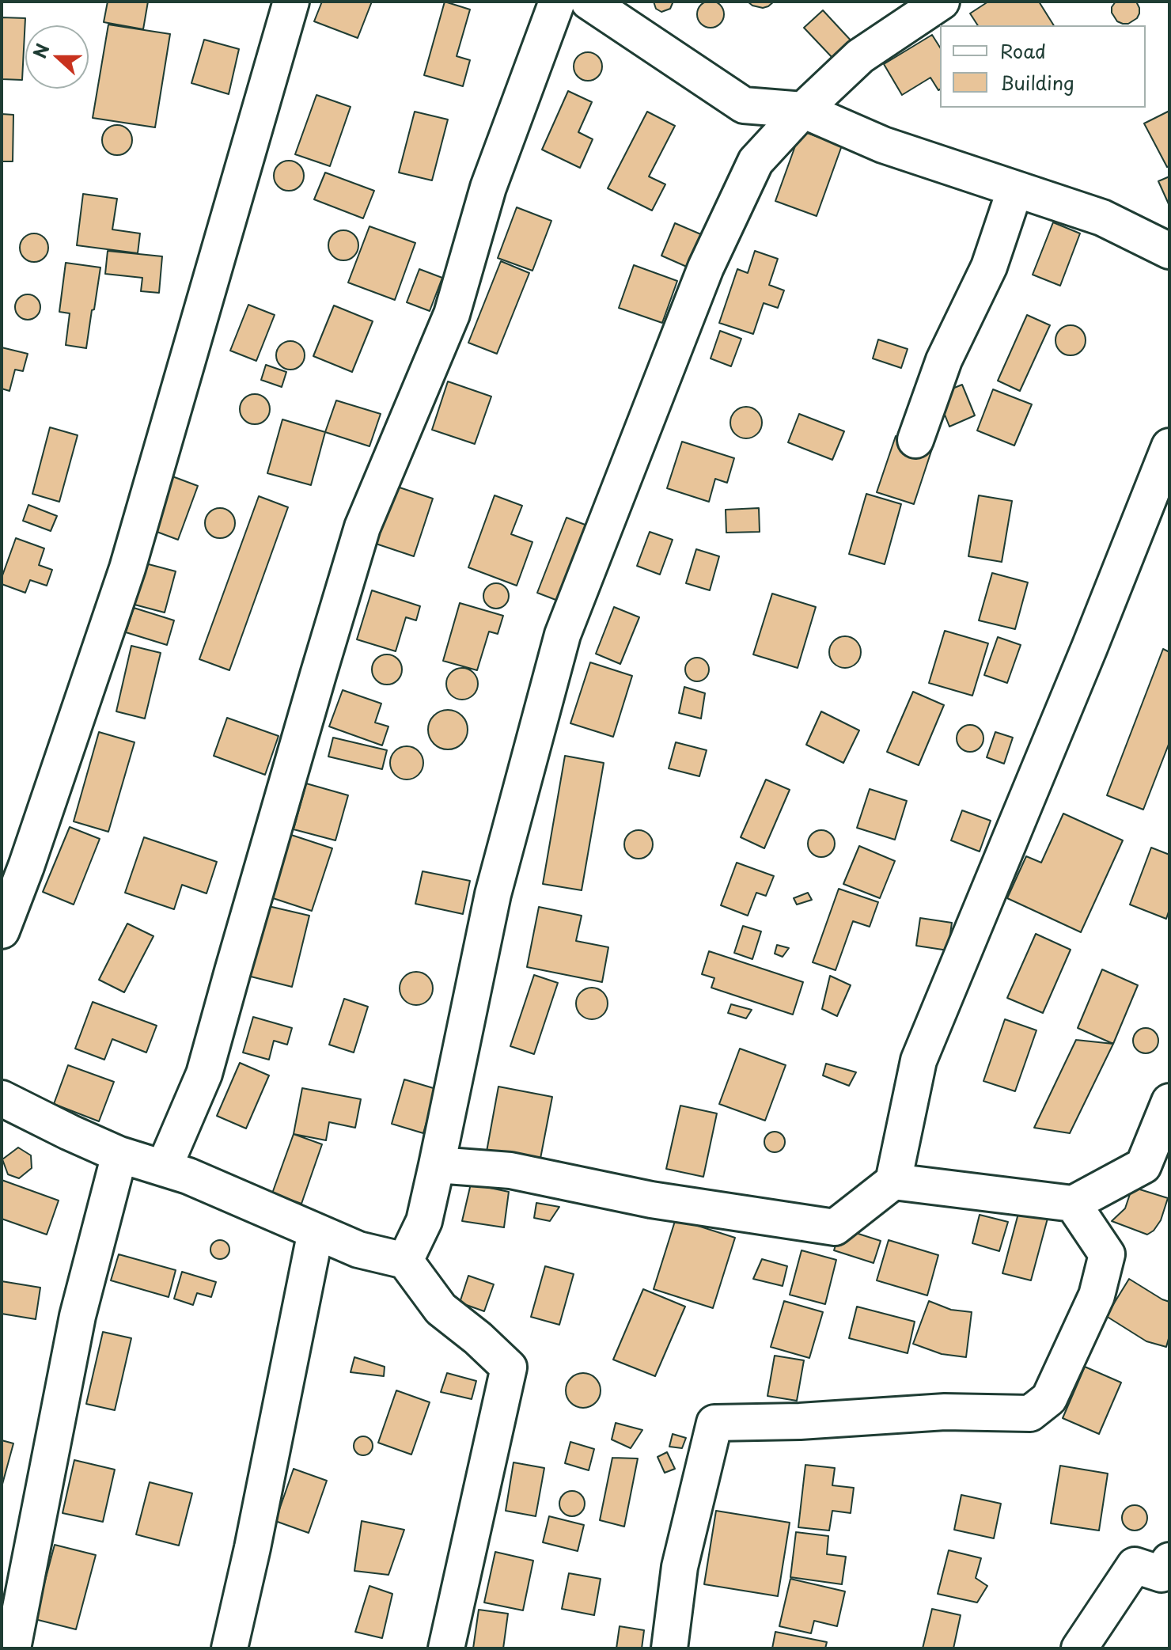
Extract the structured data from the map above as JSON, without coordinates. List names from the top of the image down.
{
  "legend": ["Road", "Building"],
  "north": "left"
}
